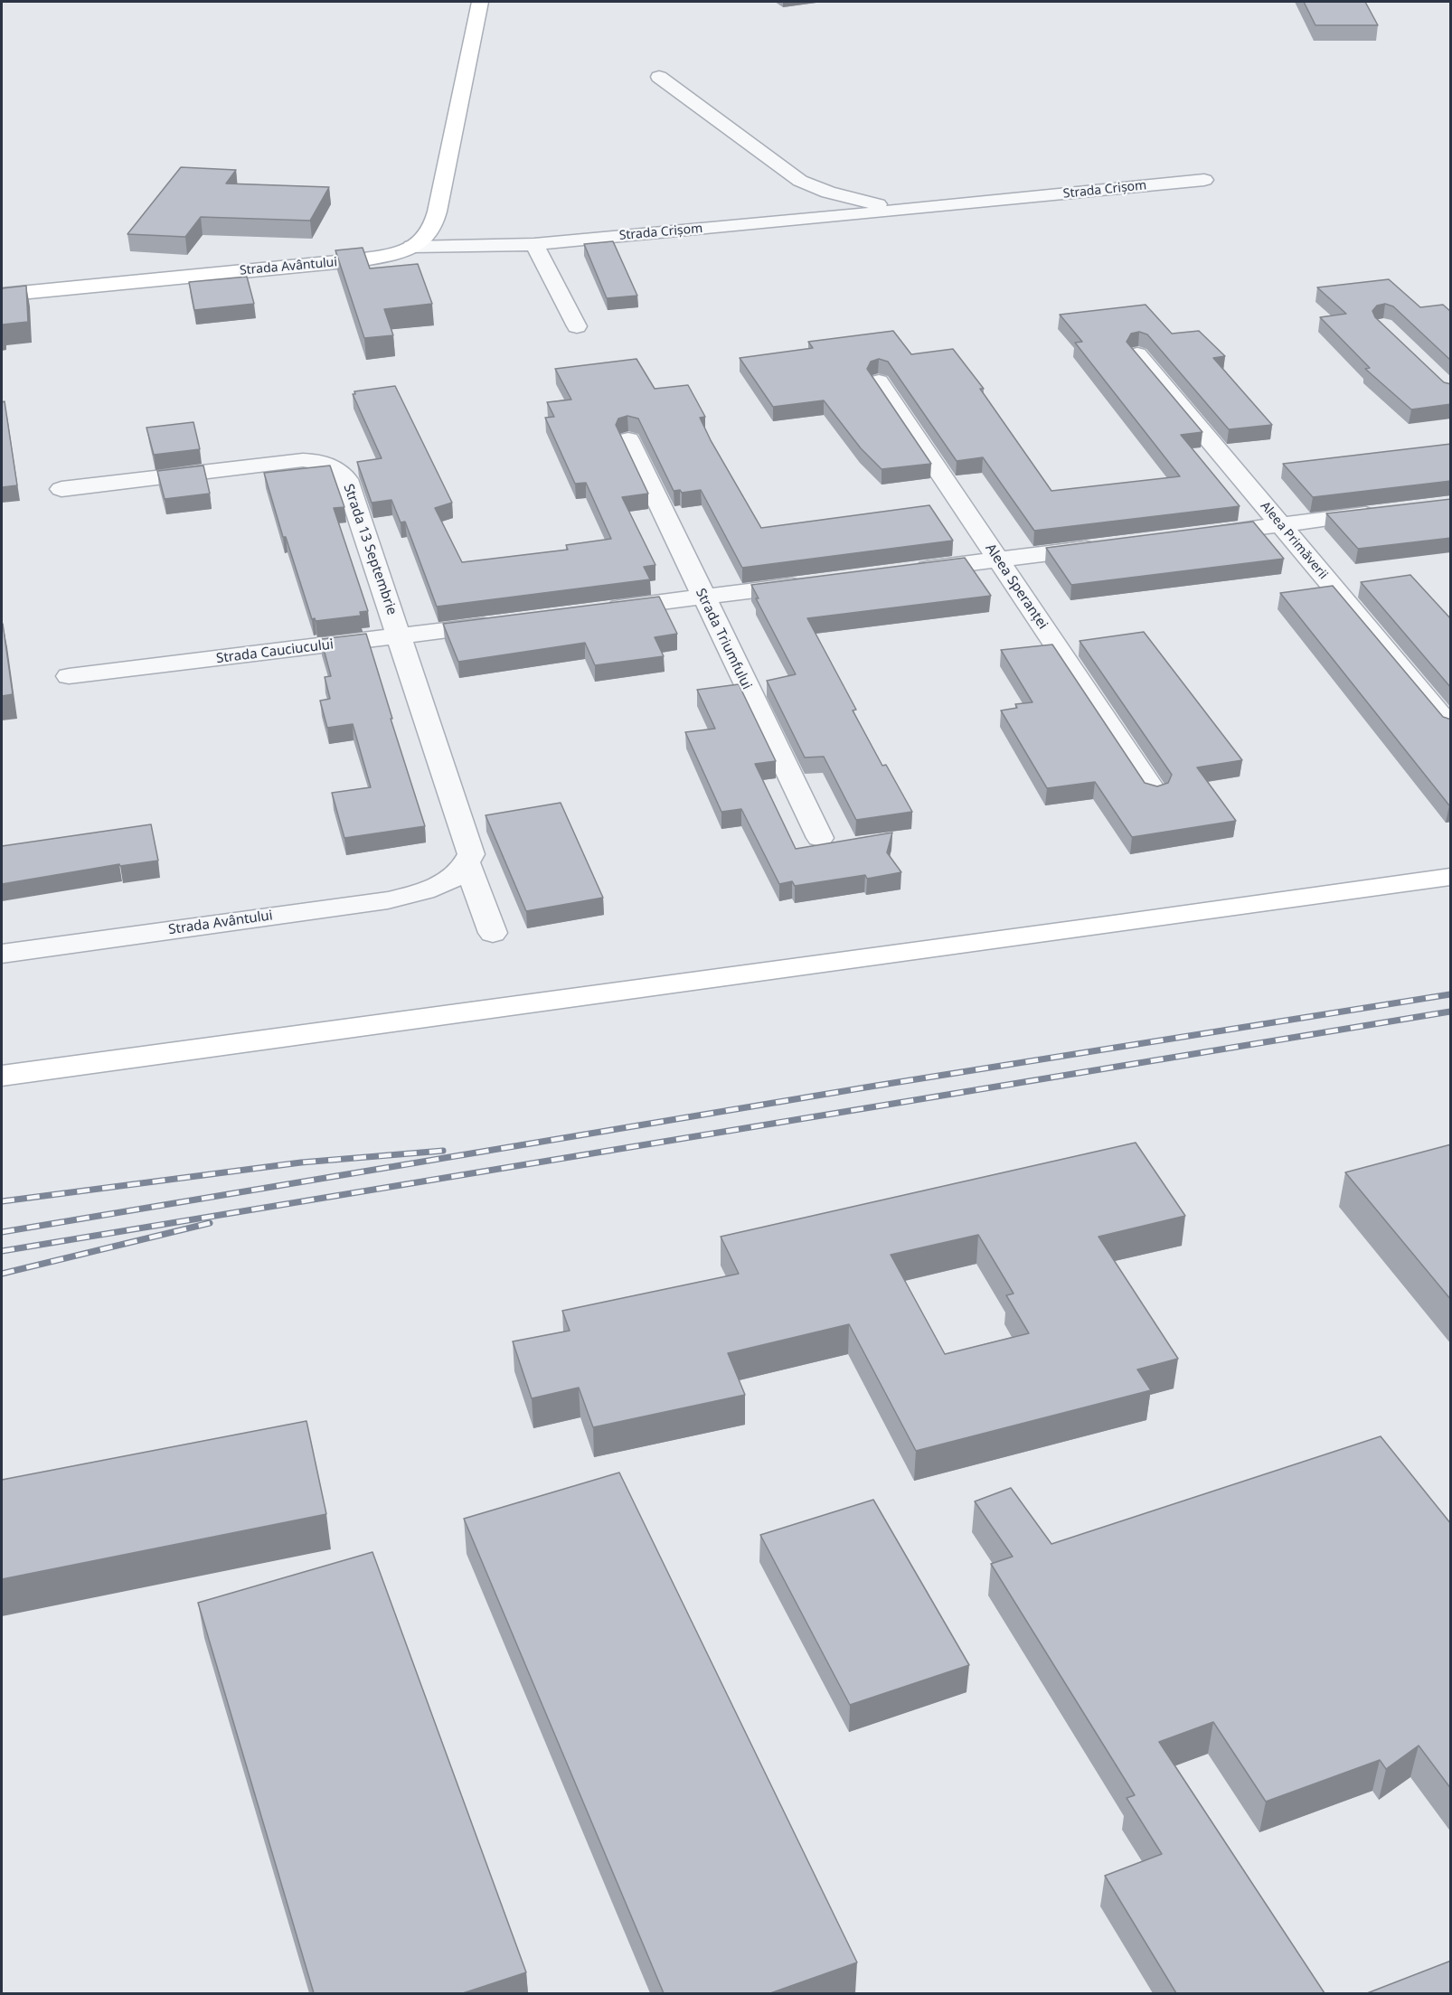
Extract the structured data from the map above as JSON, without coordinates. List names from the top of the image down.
{
  "streets": {
    "main road": ["Strada Avântului"],
    "street": [
      "Strada Crișom",
      "Aleea Primăverii",
      "Strada 13 Septembrie",
      "Aleea Speranței",
      "Strada Triumfului",
      "Strada Cauciucului"
    ]
  },
  "crossings": [
    ["Strada Crișom", "Strada Avântului"],
    ["Strada Avântului", "Strada 13 Septembrie"],
    ["Strada 13 Septembrie", "Strada Cauciucului"]
  ]
}
